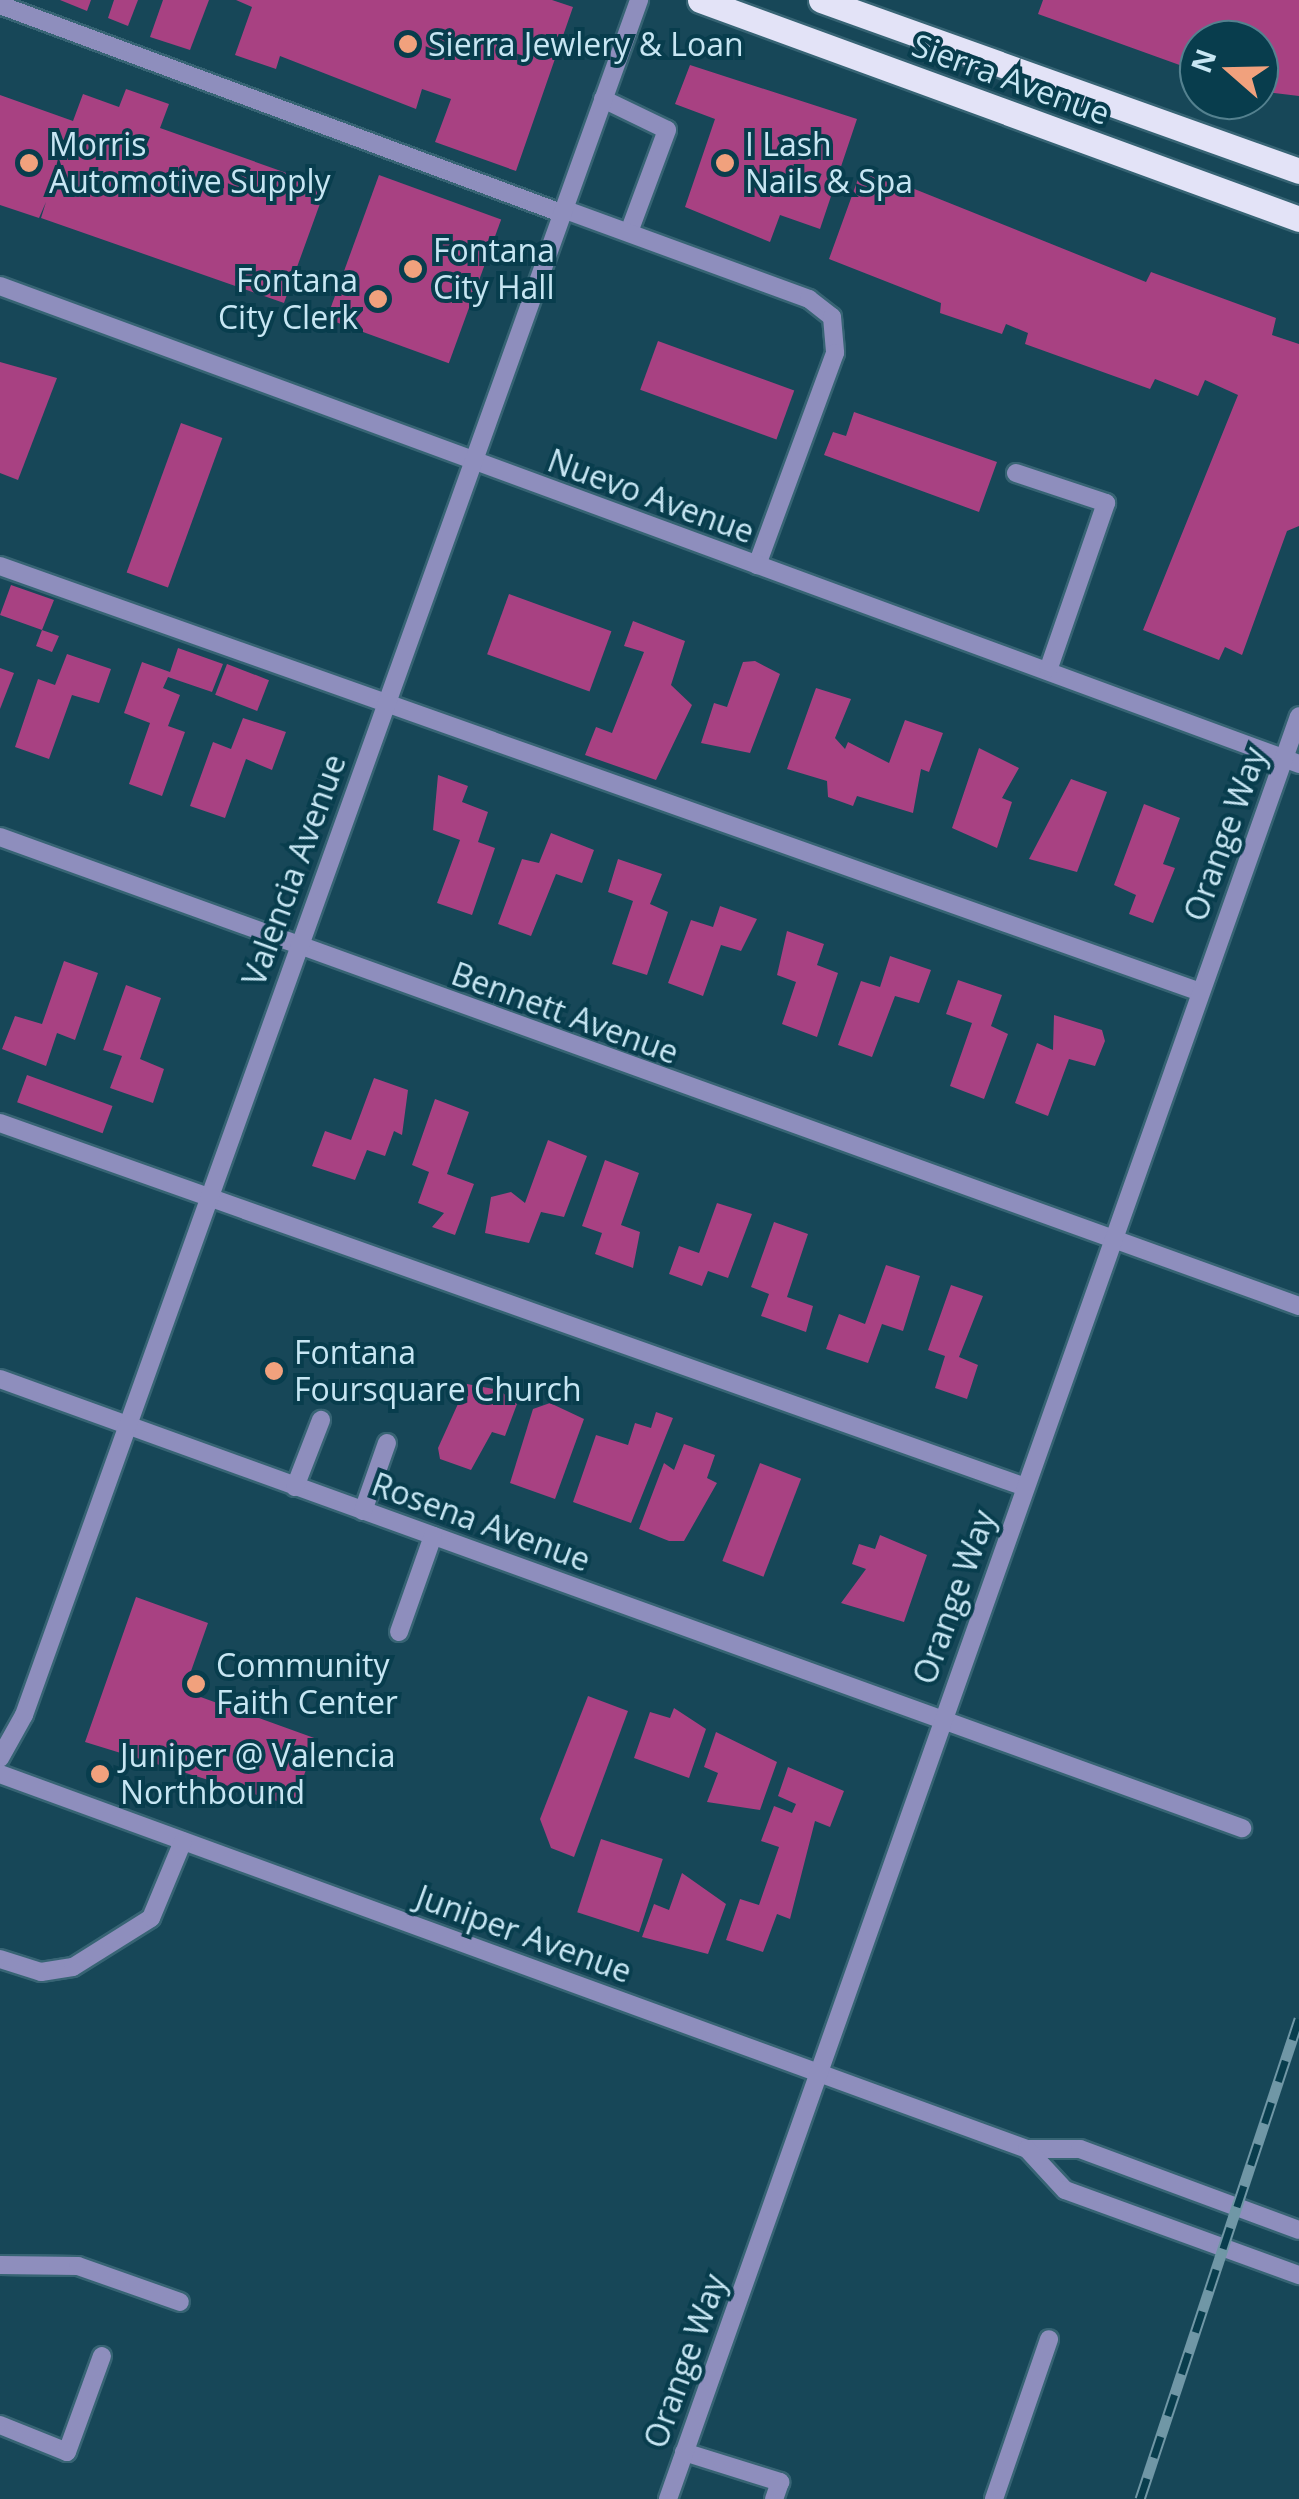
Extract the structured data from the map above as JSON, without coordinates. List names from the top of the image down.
{
  "streets": {
    "main road": ["Sierra Avenue"],
    "street": [
      "Nuevo Avenue",
      "Orange Way",
      "Valencia Avenue",
      "Bennett Avenue",
      "Rosena Avenue",
      "Juniper Avenue"
    ]
  },
  "crossings": [
    ["Nuevo Avenue", "Orange Way"],
    ["Nuevo Avenue", "Valencia Avenue"],
    ["Orange Way", "Bennett Avenue"],
    ["Orange Way", "Rosena Avenue"],
    ["Orange Way", "Juniper Avenue"],
    ["Valencia Avenue", "Bennett Avenue"],
    ["Valencia Avenue", "Rosena Avenue"]
  ],
  "places": [
    "Sierra Jewlery & Loan",
    "Morris Automotive Supply",
    "I Lash Nails & Spa",
    "Fontana City Hall",
    "Fontana City Clerk",
    "Fontana Foursquare Church",
    "Community Faith Center",
    "Juniper @ Valencia Northbound"
  ],
  "north": "left"
}
